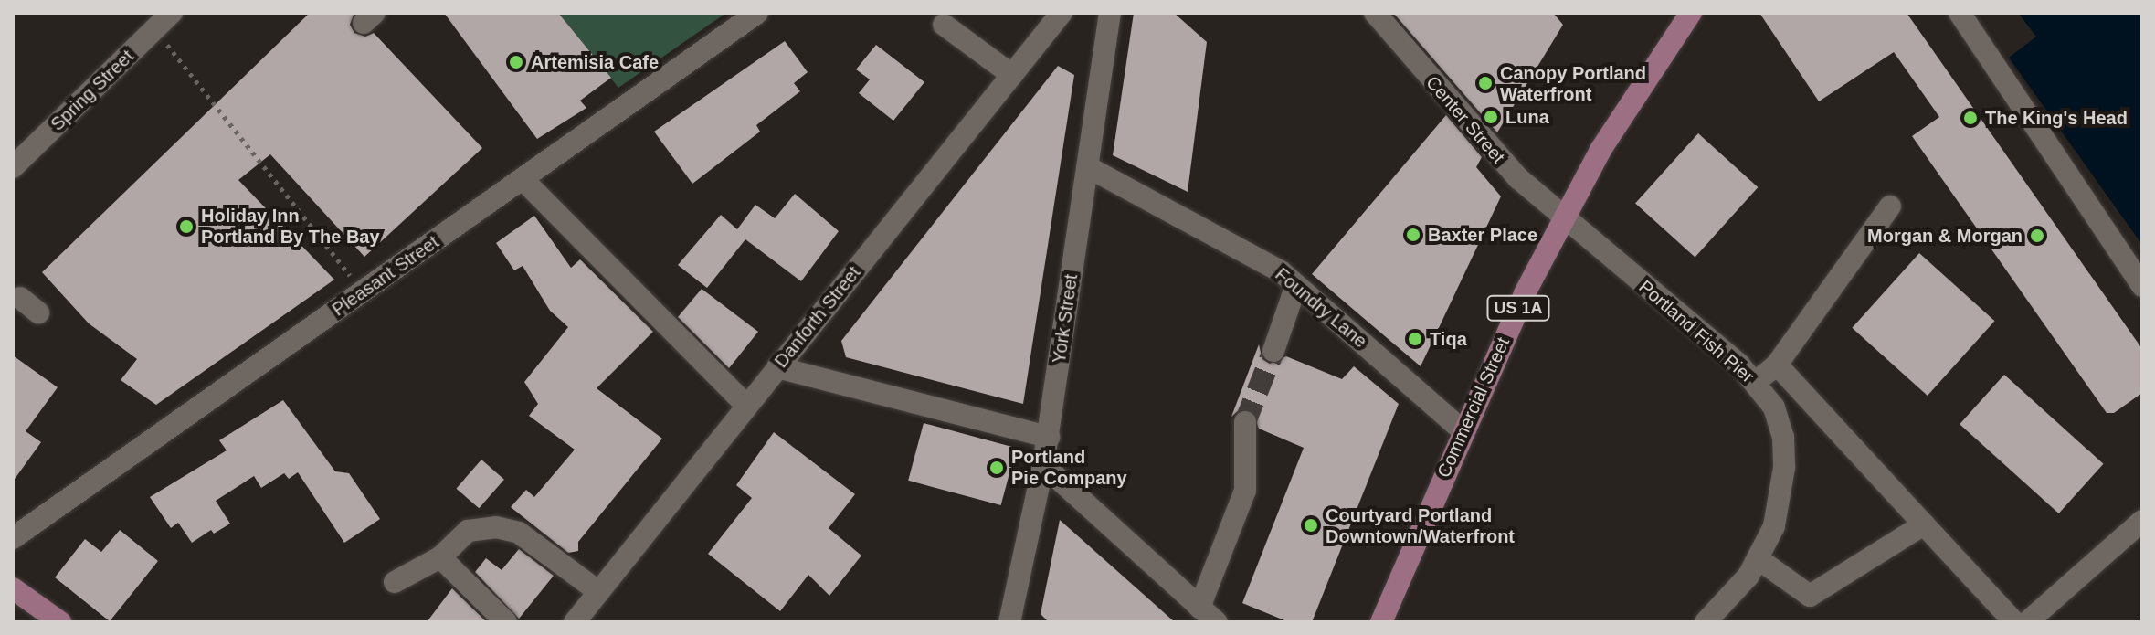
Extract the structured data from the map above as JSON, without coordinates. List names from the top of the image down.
{
  "streets": {
    "main road": ["US 1A", "Commercial Street"],
    "street": [
      "Spring Street",
      "Center Street",
      "Pleasant Street",
      "Foundry Lane",
      "Danforth Street",
      "York Street",
      "Portland Fish Pier"
    ]
  },
  "crossings": [
    ["Center Street", "Portland Fish Pier"],
    ["Center Street", "Commercial Street"],
    ["Foundry Lane", "York Street"],
    ["Foundry Lane", "Commercial Street"],
    ["Portland Fish Pier", "Commercial Street"]
  ],
  "places": [
    "Artemisia Cafe",
    "Canopy Portland Waterfront",
    "Luna",
    "The King's Head",
    "Holiday Inn Portland By The Bay",
    "Baxter Place",
    "Morgan & Morgan",
    "Tiqa",
    "Portland Pie Company",
    "Courtyard Portland Downtown/Waterfront"
  ]
}
